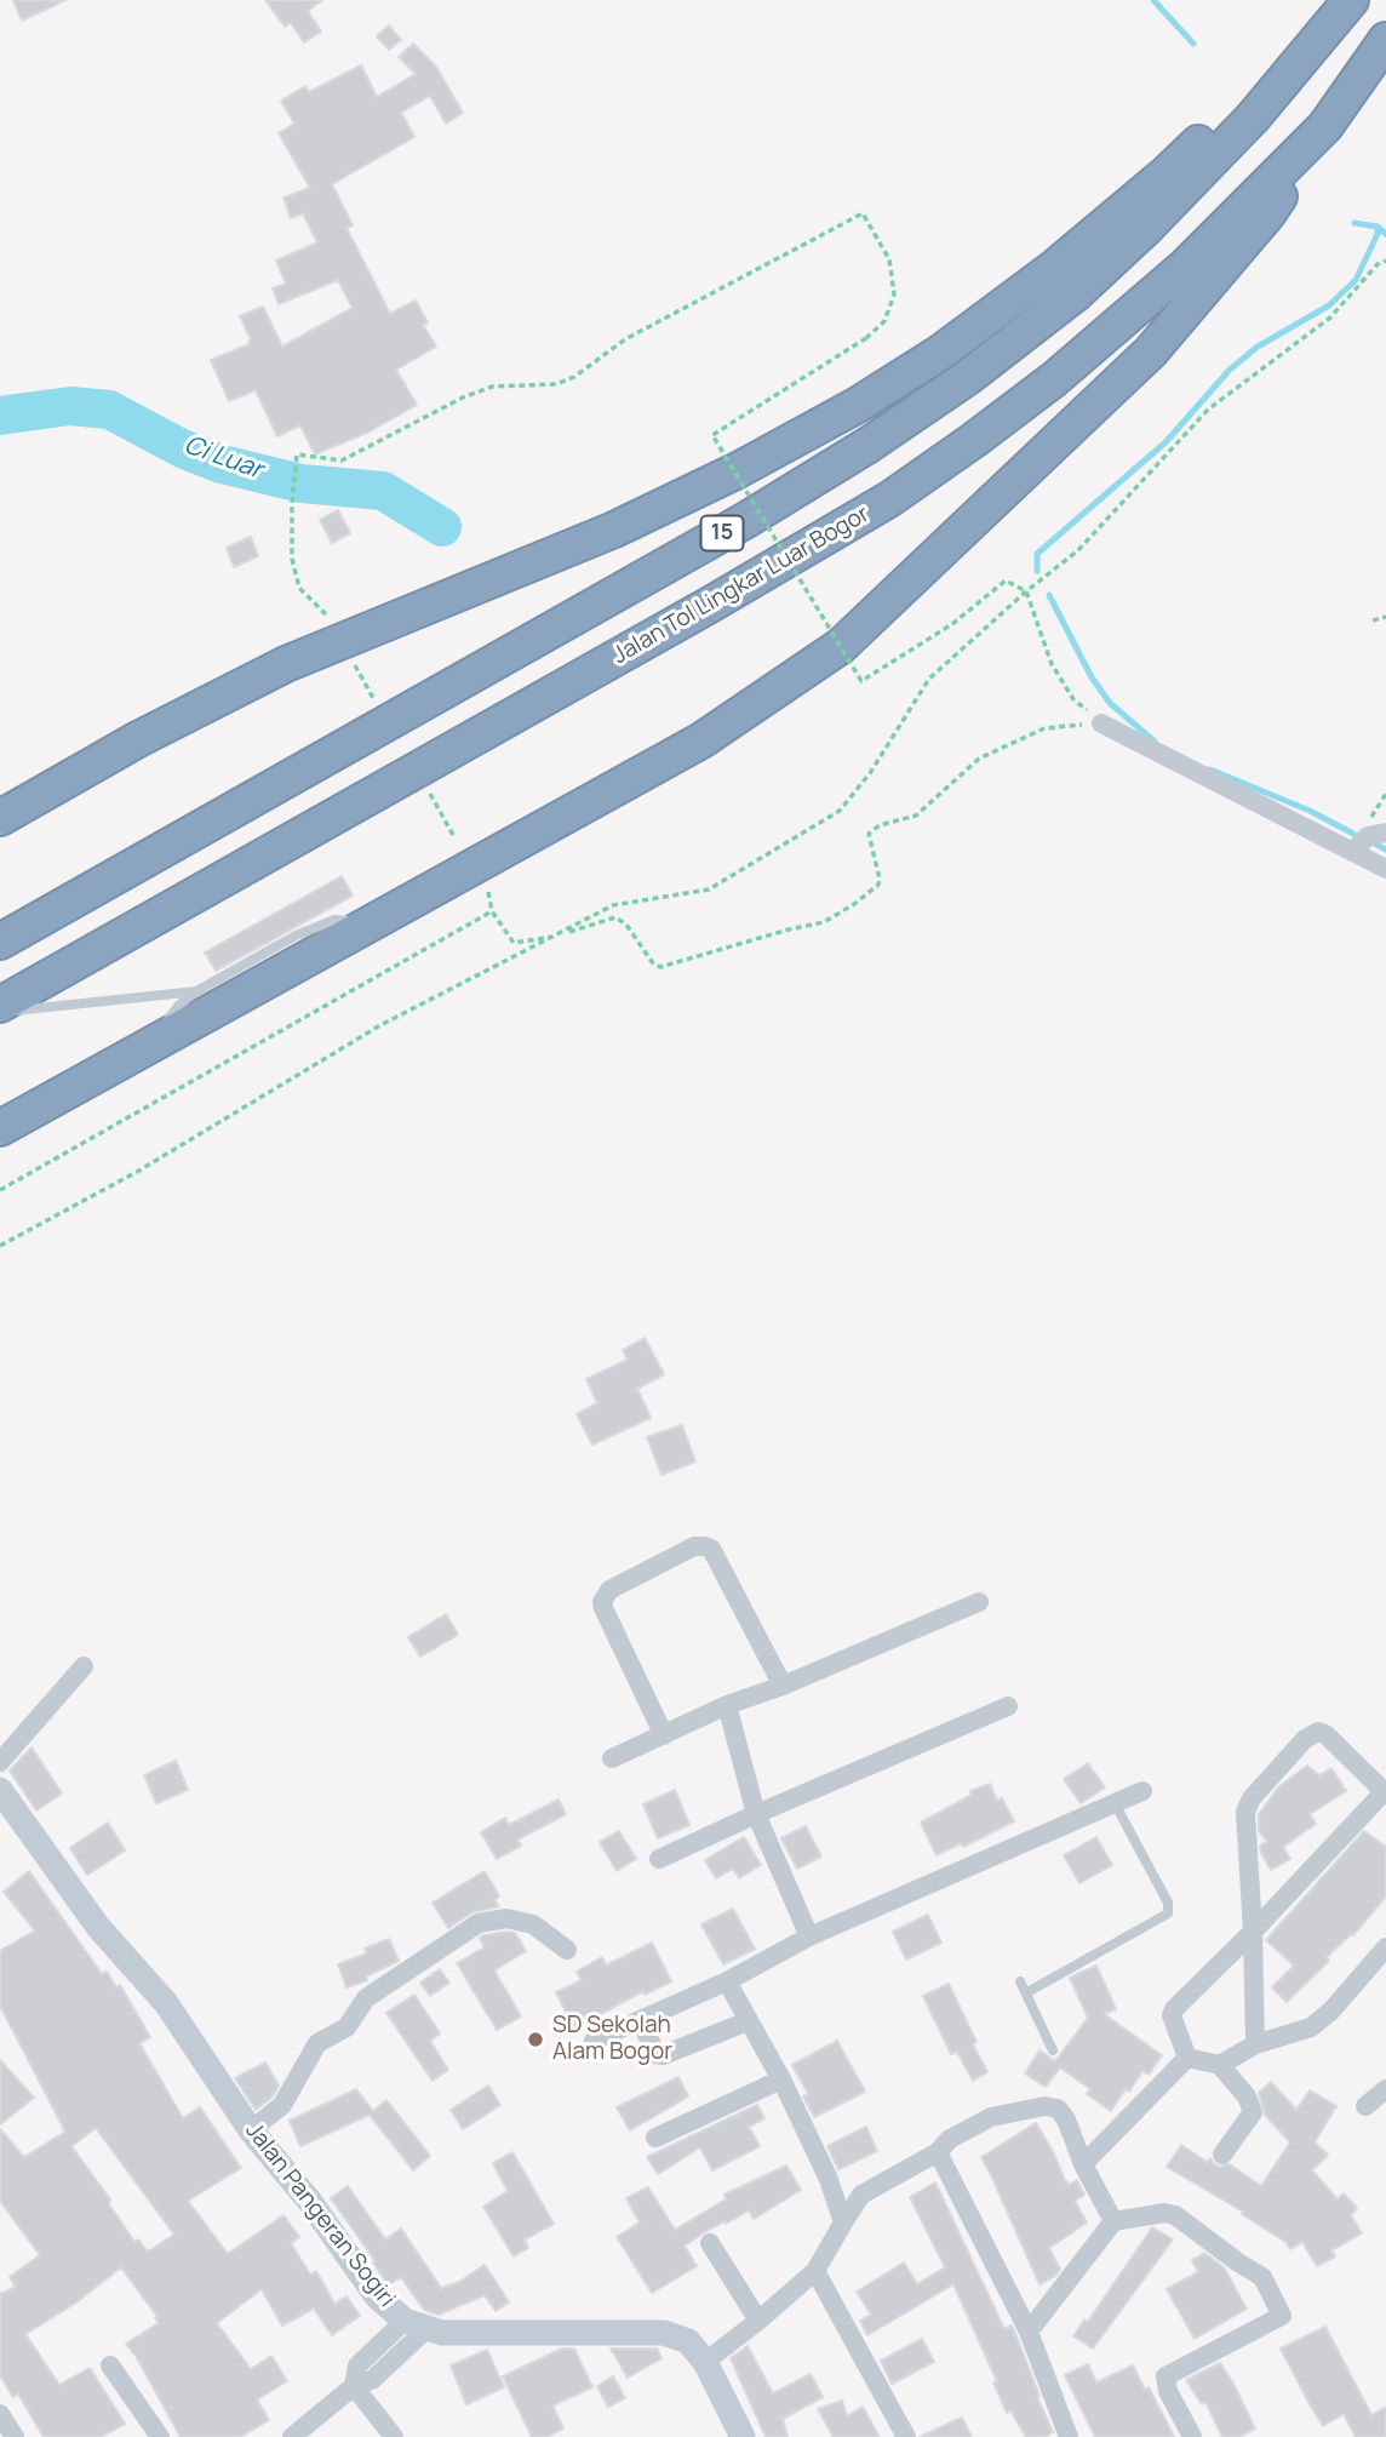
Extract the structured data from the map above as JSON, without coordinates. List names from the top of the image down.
{
  "streets": {
    "highway": ["15", "Jalan Tol Lingkar Luar Bogor"],
    "street": ["Jalan Pangeran Sogiri"]
  },
  "water": ["Ci Luar"],
  "places": ["SD Sekolah Alam Bogor"]
}
